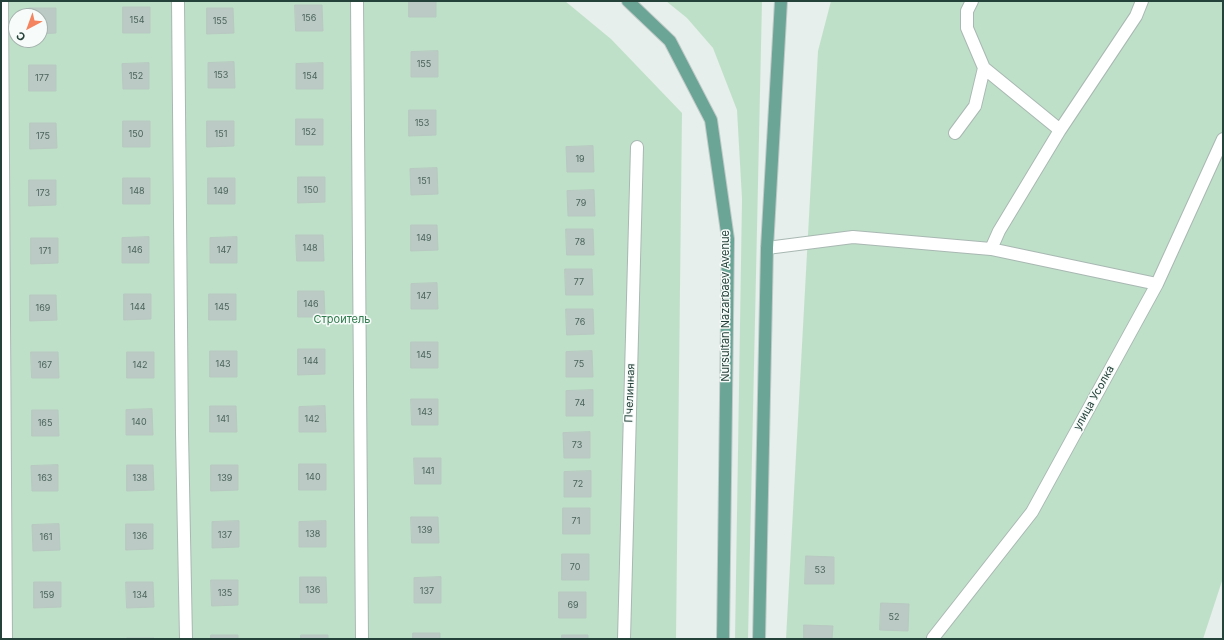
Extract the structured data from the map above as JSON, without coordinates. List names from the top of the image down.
{
  "streets": {
    "main road": ["Nursultan Nazarbaev Avenue"],
    "street": ["Пчелинная", "улица Усолка"]
  },
  "parks": ["Строитель"],
  "house_numbers": [
    "156",
    "154",
    "155",
    "155",
    "153",
    "152",
    "154",
    "177",
    "153",
    "152",
    "150",
    "151",
    "175",
    "19",
    "151",
    "150",
    "148",
    "149",
    "173",
    "79",
    "149",
    "78",
    "148",
    "146",
    "147",
    "171",
    "77",
    "147",
    "146",
    "144",
    "145",
    "169",
    "76",
    "145",
    "144",
    "143",
    "75",
    "167",
    "142",
    "74",
    "143",
    "141",
    "142",
    "140",
    "165",
    "73",
    "141",
    "140",
    "163",
    "138",
    "139",
    "72",
    "71",
    "139",
    "138",
    "137",
    "136",
    "161",
    "70",
    "53",
    "136",
    "137",
    "135",
    "159",
    "134",
    "69",
    "52"
  ],
  "north": "bottom left"
}
